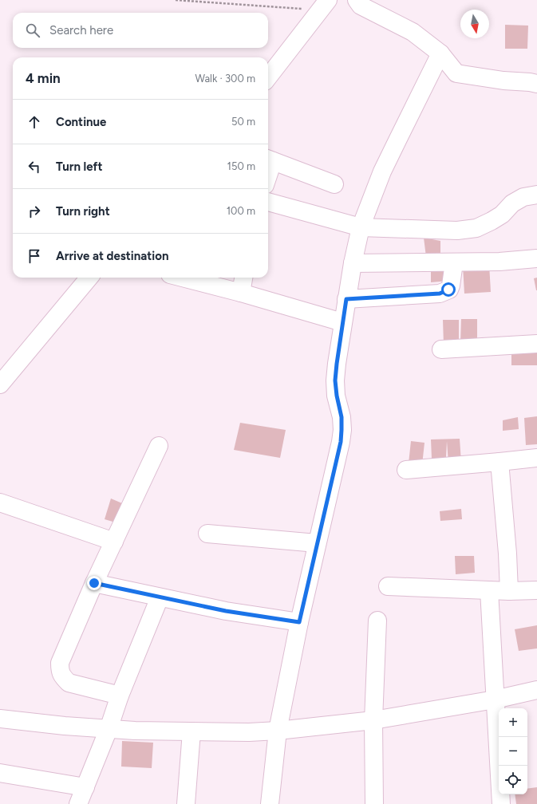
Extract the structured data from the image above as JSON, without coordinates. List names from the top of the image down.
{
  "north": "bottom",
  "page": {
    "search": "Search here",
    "heading": ["4 min", "Walk · 300 m"],
    "list": [
      ["Continue", "50 m"],
      ["Turn left", "150 m"],
      ["Turn right", "100 m"],
      "Arrive at destination"
    ],
    "map_buttons": ["+", "−"]
  }
}
